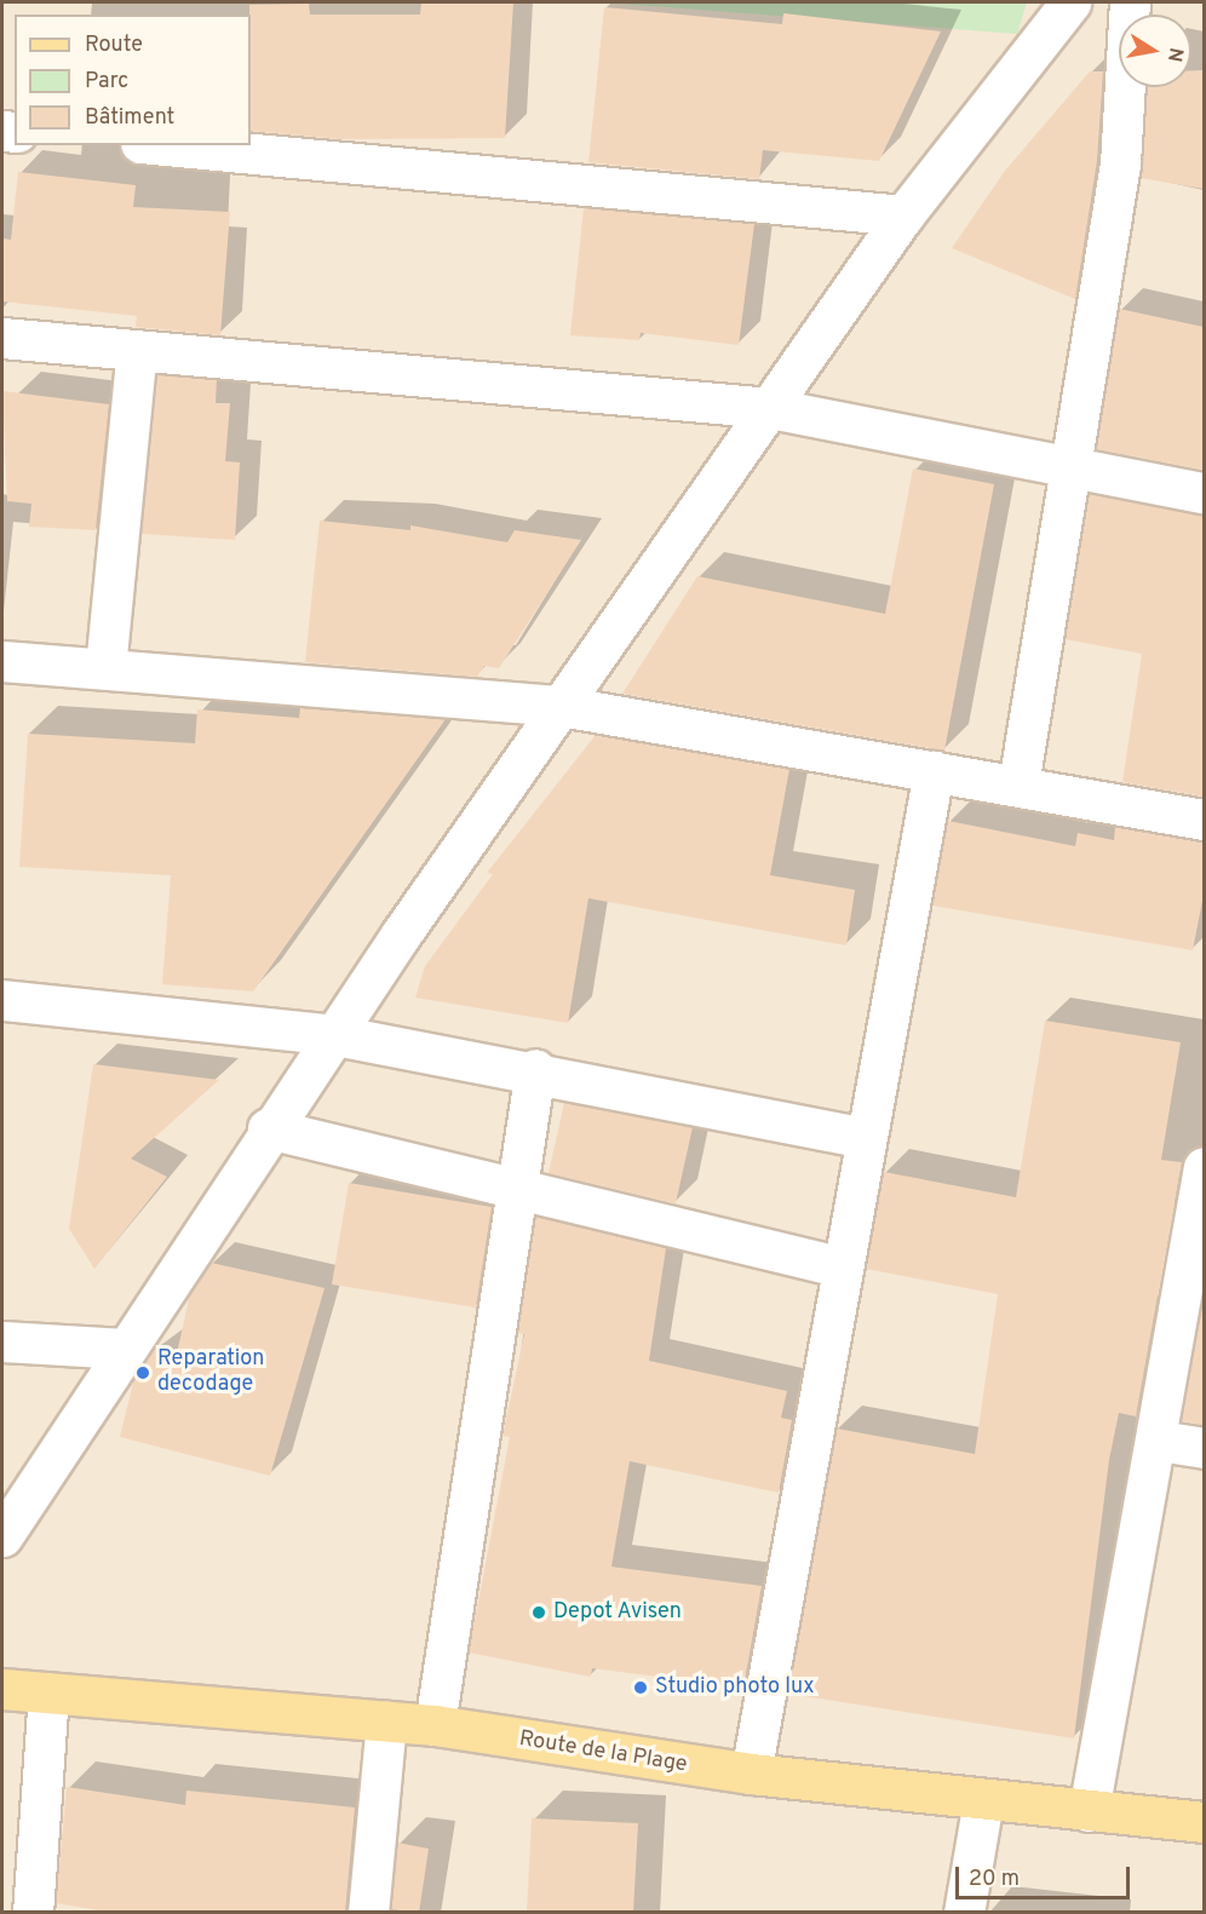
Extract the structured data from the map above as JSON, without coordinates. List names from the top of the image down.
{
  "streets": {
    "main road": ["Route de la Plage"]
  },
  "places": ["Reparation decodage", "Depot Avisen", "Studio photo lux"],
  "legend": ["Route", "Parc", "Bâtiment"],
  "scale_bar": "20 m",
  "north": "right"
}
